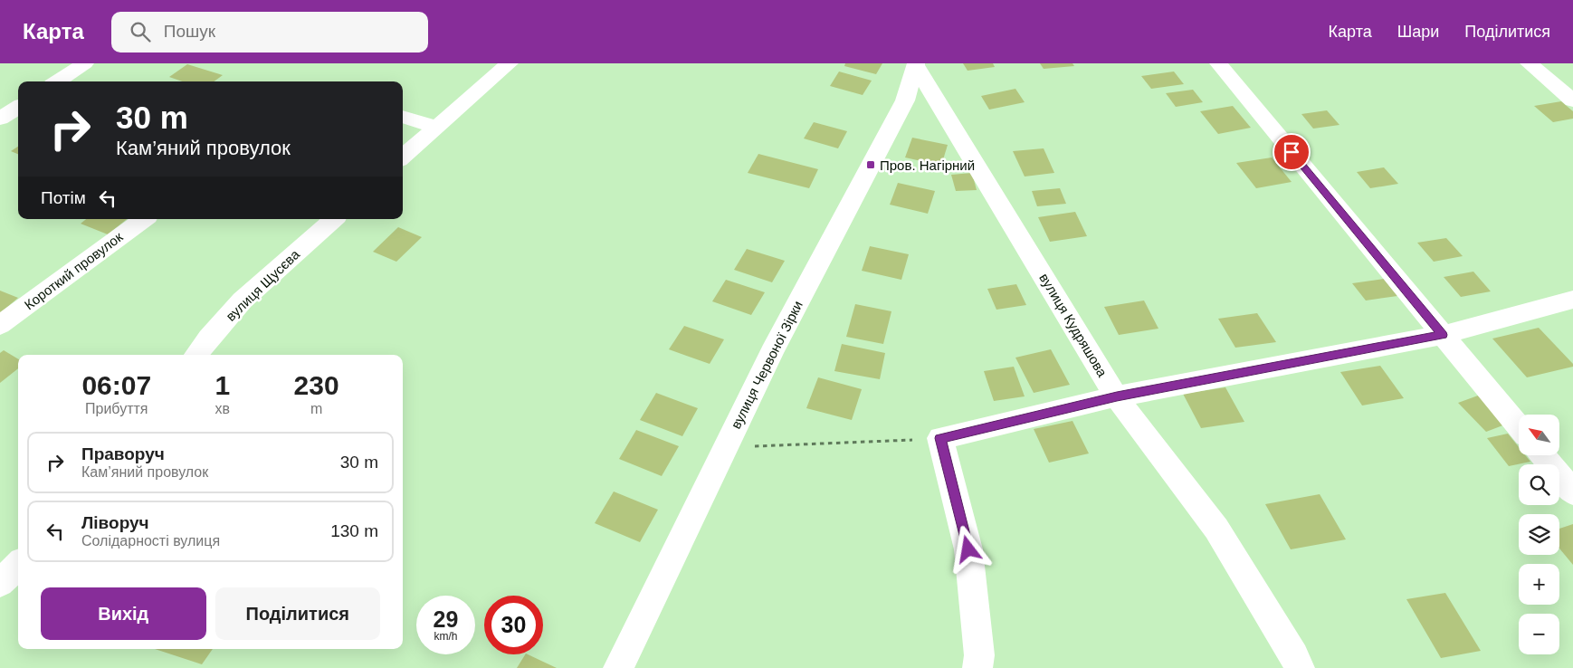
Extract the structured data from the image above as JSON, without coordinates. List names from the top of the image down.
{
  "streets": {
    "street": [
      "Короткий провулок",
      "вулиця Щусєва",
      "вулиця Кудряшова",
      "вулиця Червоної Зірки"
    ]
  },
  "crossings": [
    ["вулиця Кудряшова", "вулиця Червоної Зірки"]
  ],
  "places": {
    "transit": ["Пров. Нагірний"]
  },
  "north": "top left",
  "page": {
    "header": "Карта",
    "search": "Пошук",
    "nav": ["Карта", "Шари", "Поділитися"],
    "turn": ["30 m", "Кам’яний провулок"],
    "then": "Потім",
    "eta": [
      "06:07",
      "Прибуття",
      "1",
      "хв",
      "230",
      "m"
    ],
    "map_buttons": ["+", "−"],
    "list": [
      {
        "name": "Праворуч",
        "note": "Кам’яний провулок",
        "value": "30 m"
      },
      {
        "name": "Ліворуч",
        "note": "Солідарності вулиця",
        "value": "130 m"
      }
    ],
    "buttons": ["Вихід", "Поділитися"],
    "speed": "29 km/h",
    "limit": "30"
  }
}
